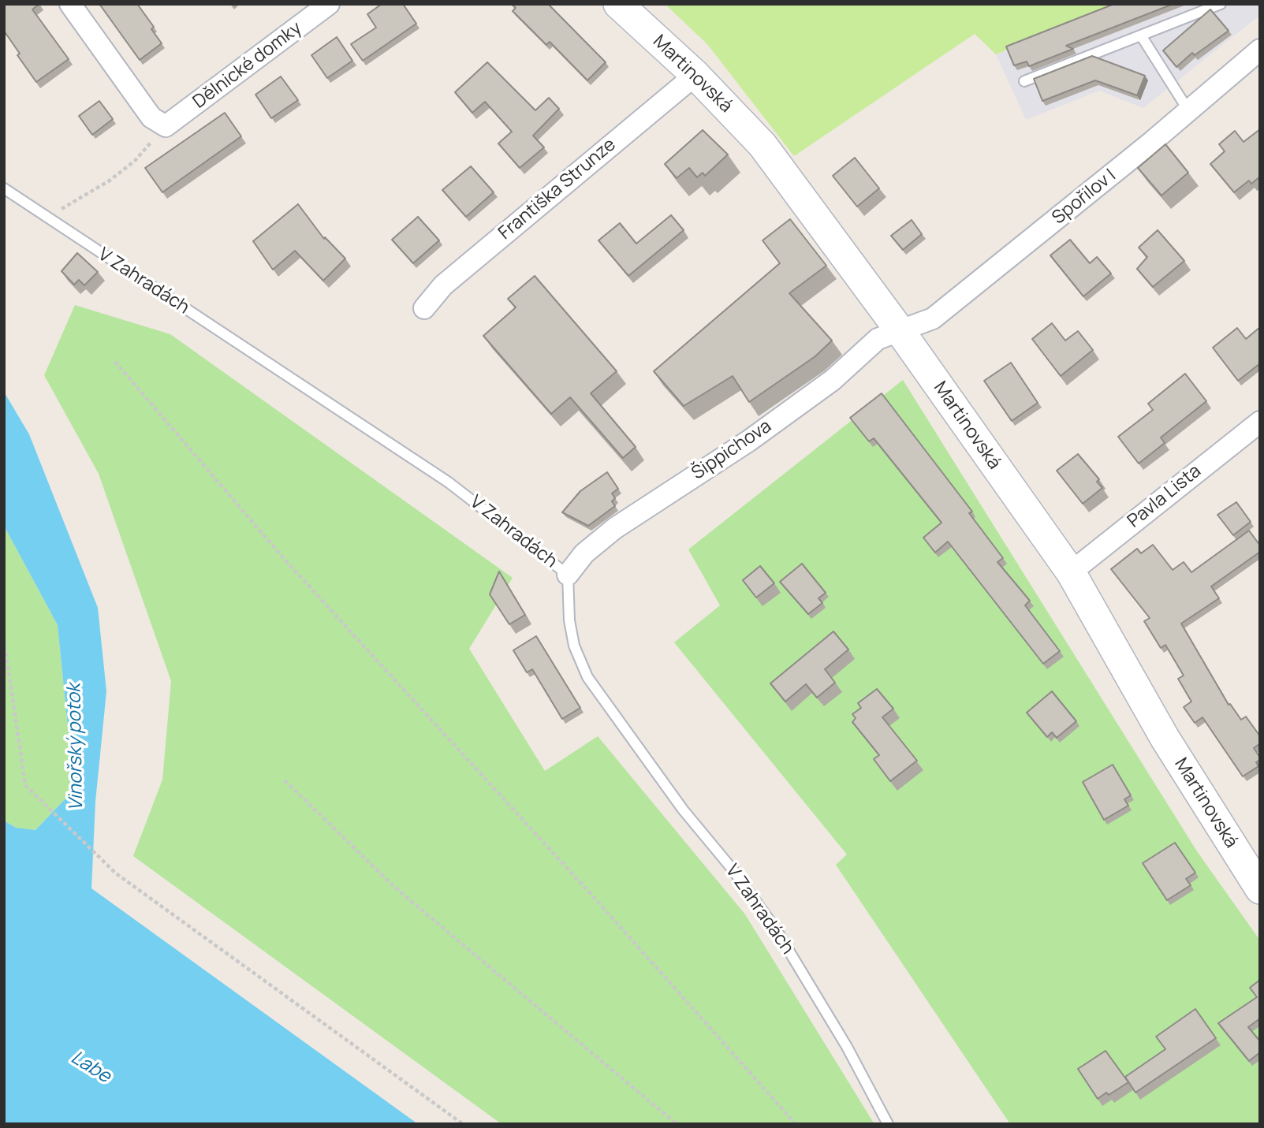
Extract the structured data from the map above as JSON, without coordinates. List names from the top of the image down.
{
  "streets": {
    "street": [
      "Dělnické domky",
      "Martinovská",
      "Františka Strunze",
      "Spořilov I",
      "Šippichova",
      "Pavla Lista"
    ],
    "lane": ["V Zahradách"]
  },
  "crossings": [
    ["Martinovská", "Františka Strunze"],
    ["Martinovská", "Spořilov I"],
    ["Martinovská", "Šippichova"],
    ["Martinovská", "Pavla Lista"],
    ["Spořilov I", "Šippichova"],
    ["V Zahradách", "Šippichova"]
  ],
  "water": ["Vinořský potok", "Labe"]
}
